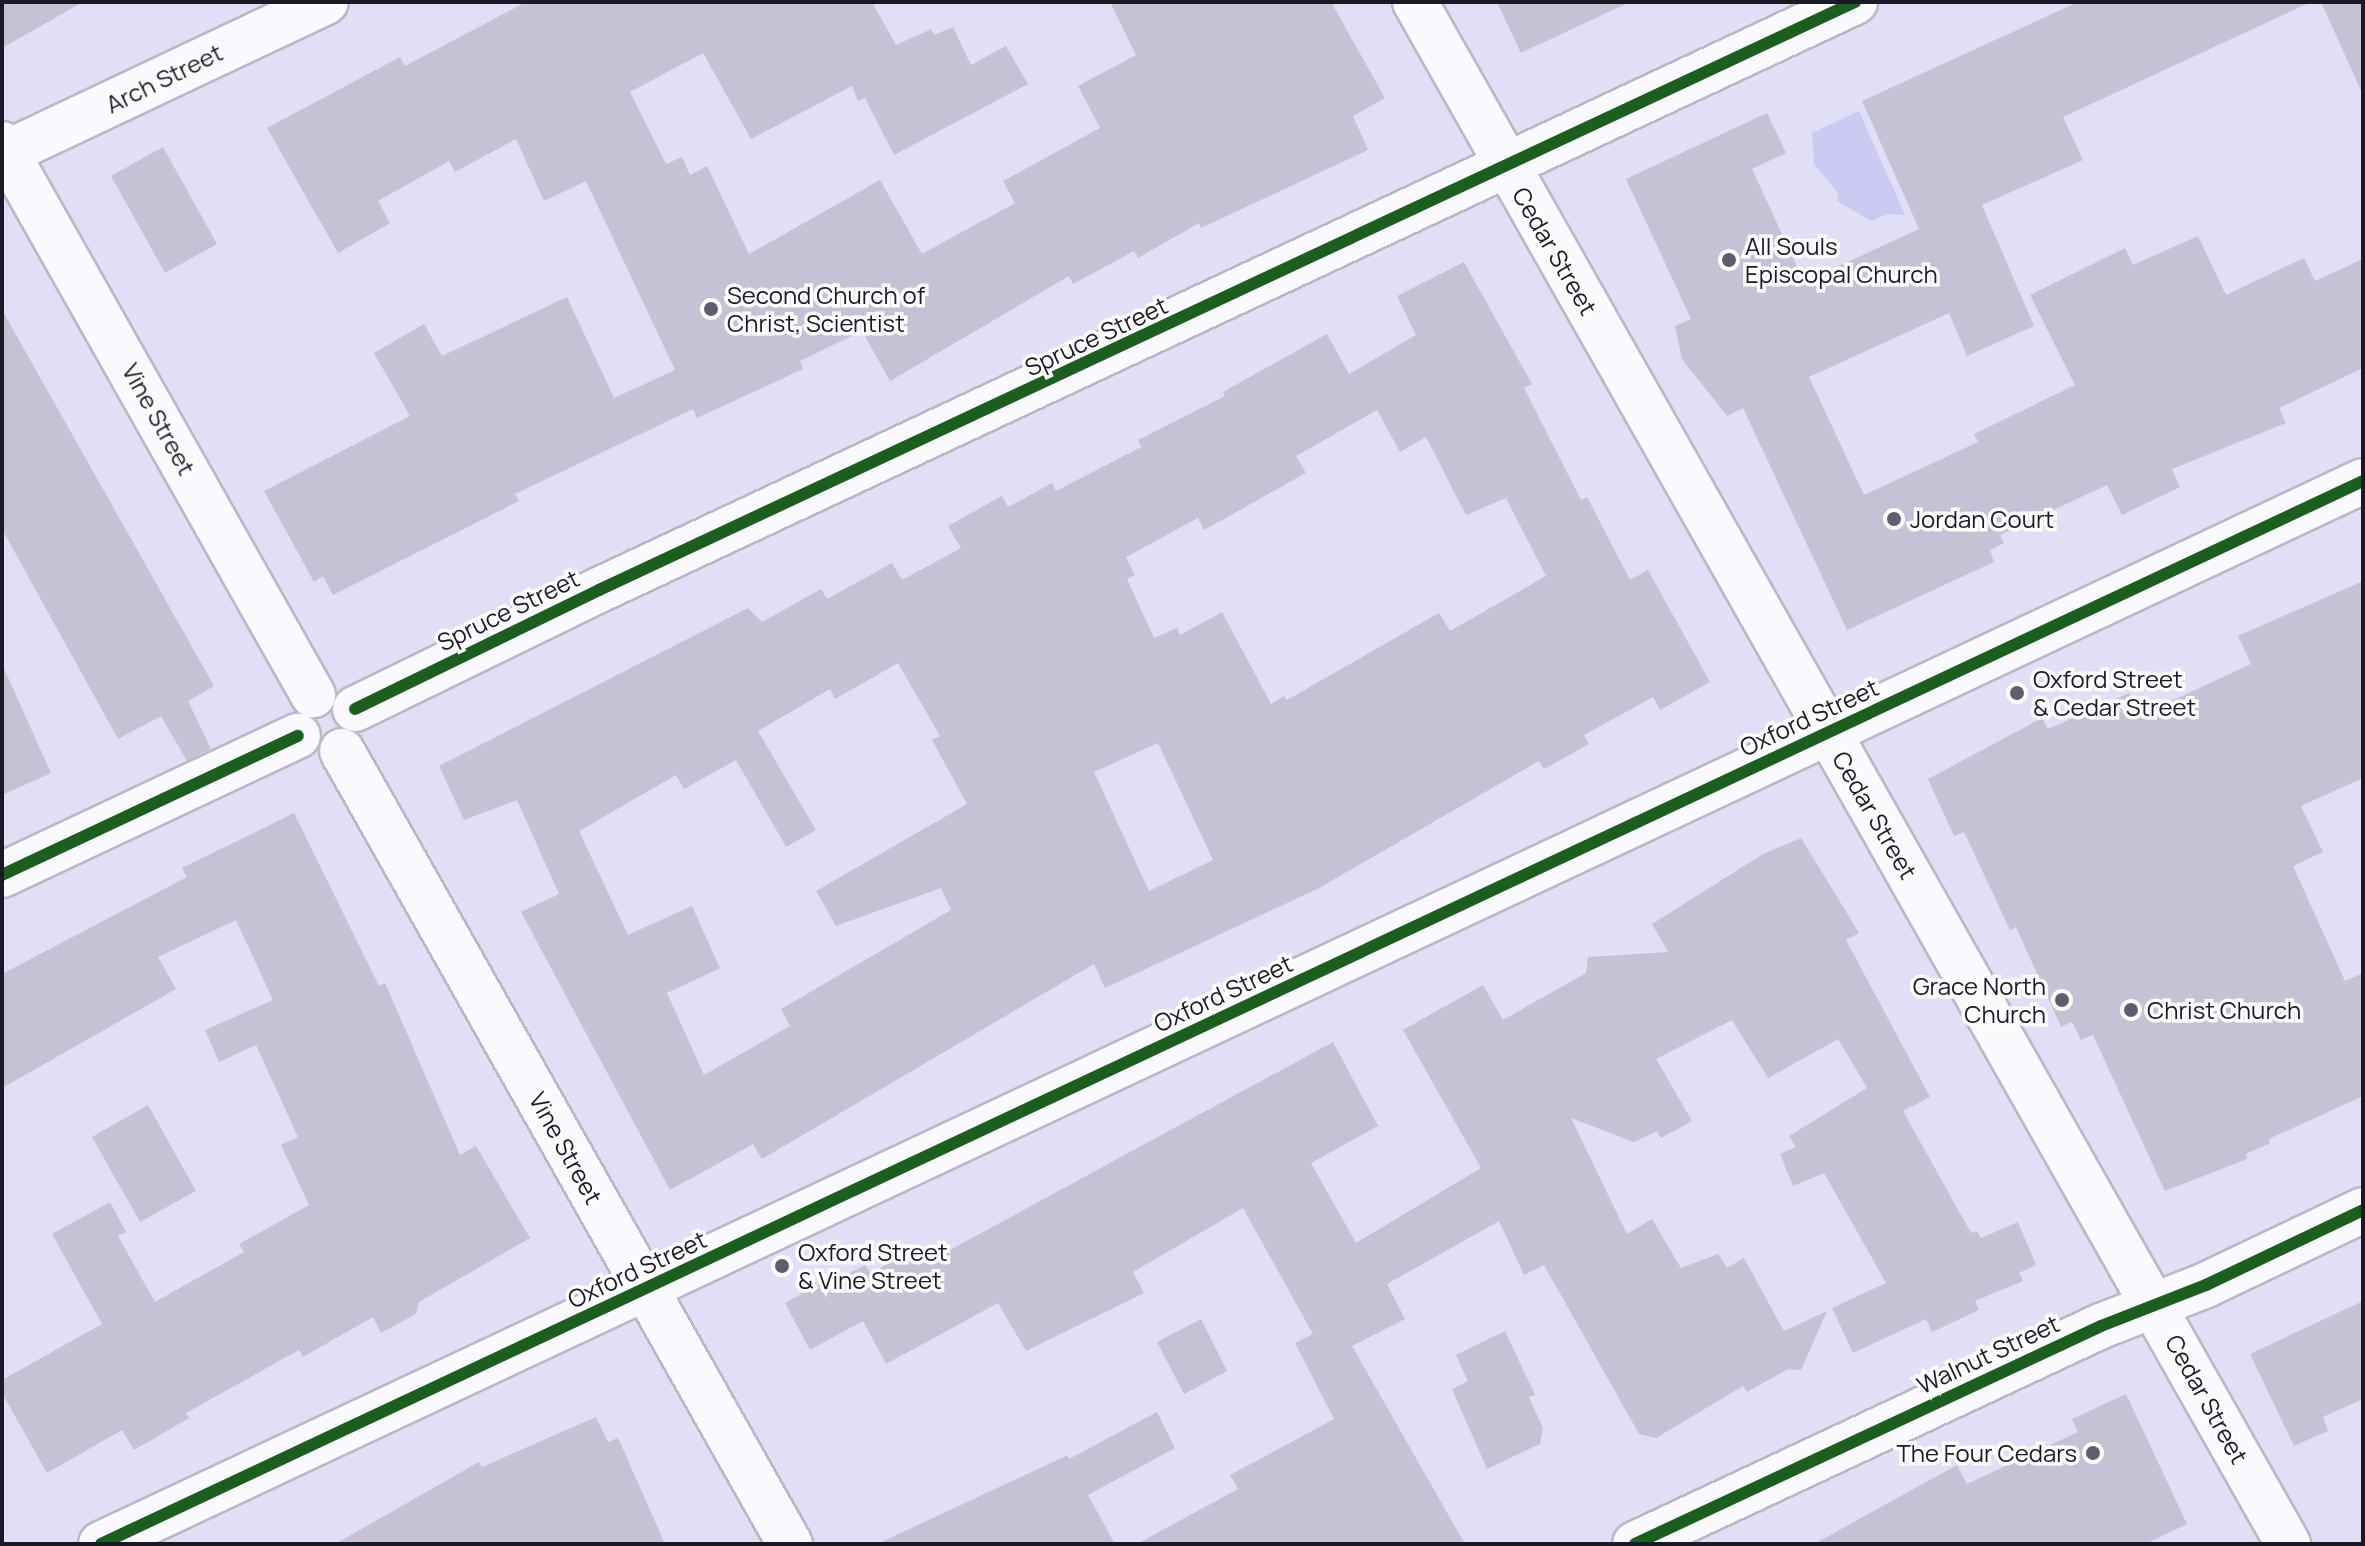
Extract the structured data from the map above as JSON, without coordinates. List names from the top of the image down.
{
  "streets": {
    "street": [
      "Arch Street",
      "Cedar Street",
      "Spruce Street",
      "Vine Street",
      "Oxford Street",
      "Walnut Street"
    ]
  },
  "crossings": [
    ["Arch Street", "Vine Street"],
    ["Cedar Street", "Spruce Street"],
    ["Cedar Street", "Oxford Street"],
    ["Cedar Street", "Walnut Street"],
    ["Spruce Street", "Vine Street"],
    ["Vine Street", "Oxford Street"]
  ],
  "places": [
    "All Souls Episcopal Church",
    "Second Church of Christ, Scientist",
    "Jordan Court",
    "Oxford Street & Cedar Street",
    "Grace North Church",
    "Christ Church",
    "Oxford Street & Vine Street",
    "The Four Cedars"
  ]
}
